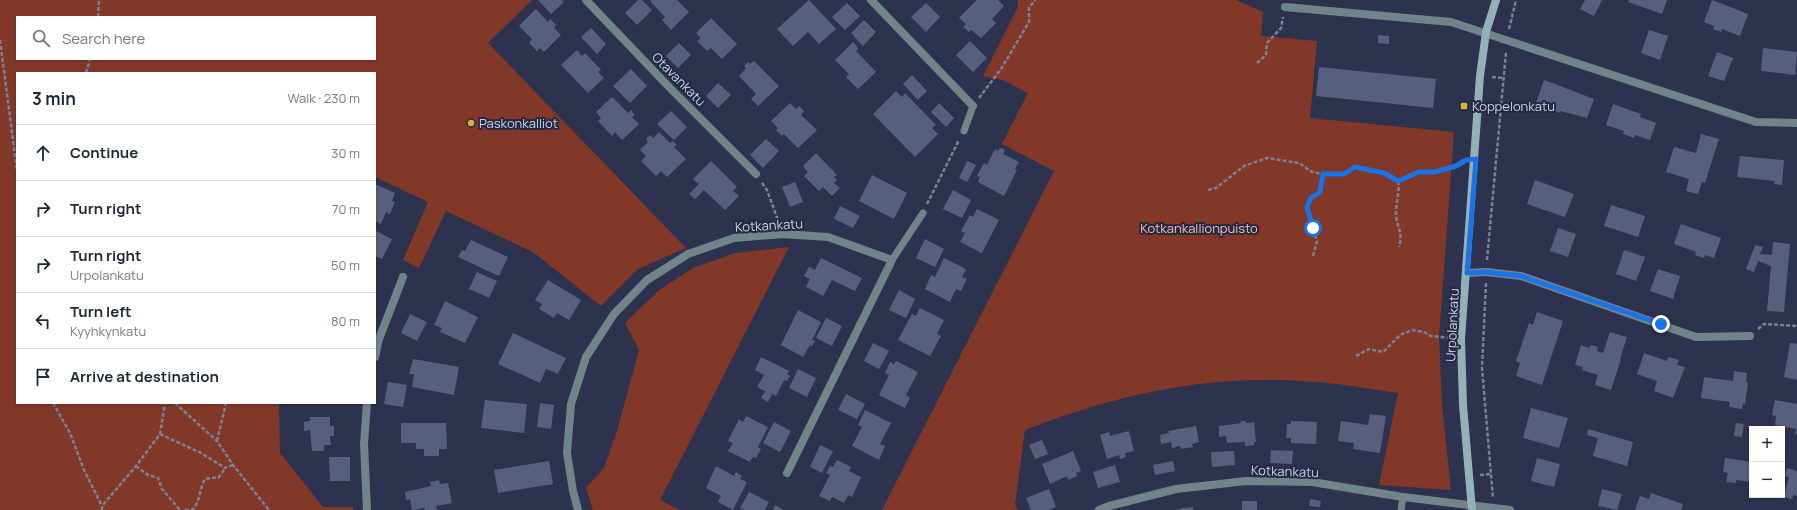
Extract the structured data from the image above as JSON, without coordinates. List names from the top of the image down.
{
  "streets": {
    "main road": ["Urpolankatu"],
    "street": ["Otavankatu", "Kotkankatu"]
  },
  "crossings": [
    ["Kotkankatu", "Urpolankatu"]
  ],
  "parks": ["Kotkankallionpuisto"],
  "places": {
    "transit": ["Koppelonkatu"],
    "other": ["Paskonkalliot"]
  },
  "page": {
    "search": "Search here",
    "heading": ["3 min", "Walk · 230 m"],
    "list": [
      ["Continue", "30 m"],
      ["Turn right", "70 m"],
      ["Turn right", "Urpolankatu", "50 m"],
      ["Turn left", "Kyyhkynkatu", "80 m"],
      "Arrive at destination"
    ],
    "map_buttons": ["+", "−"]
  }
}
